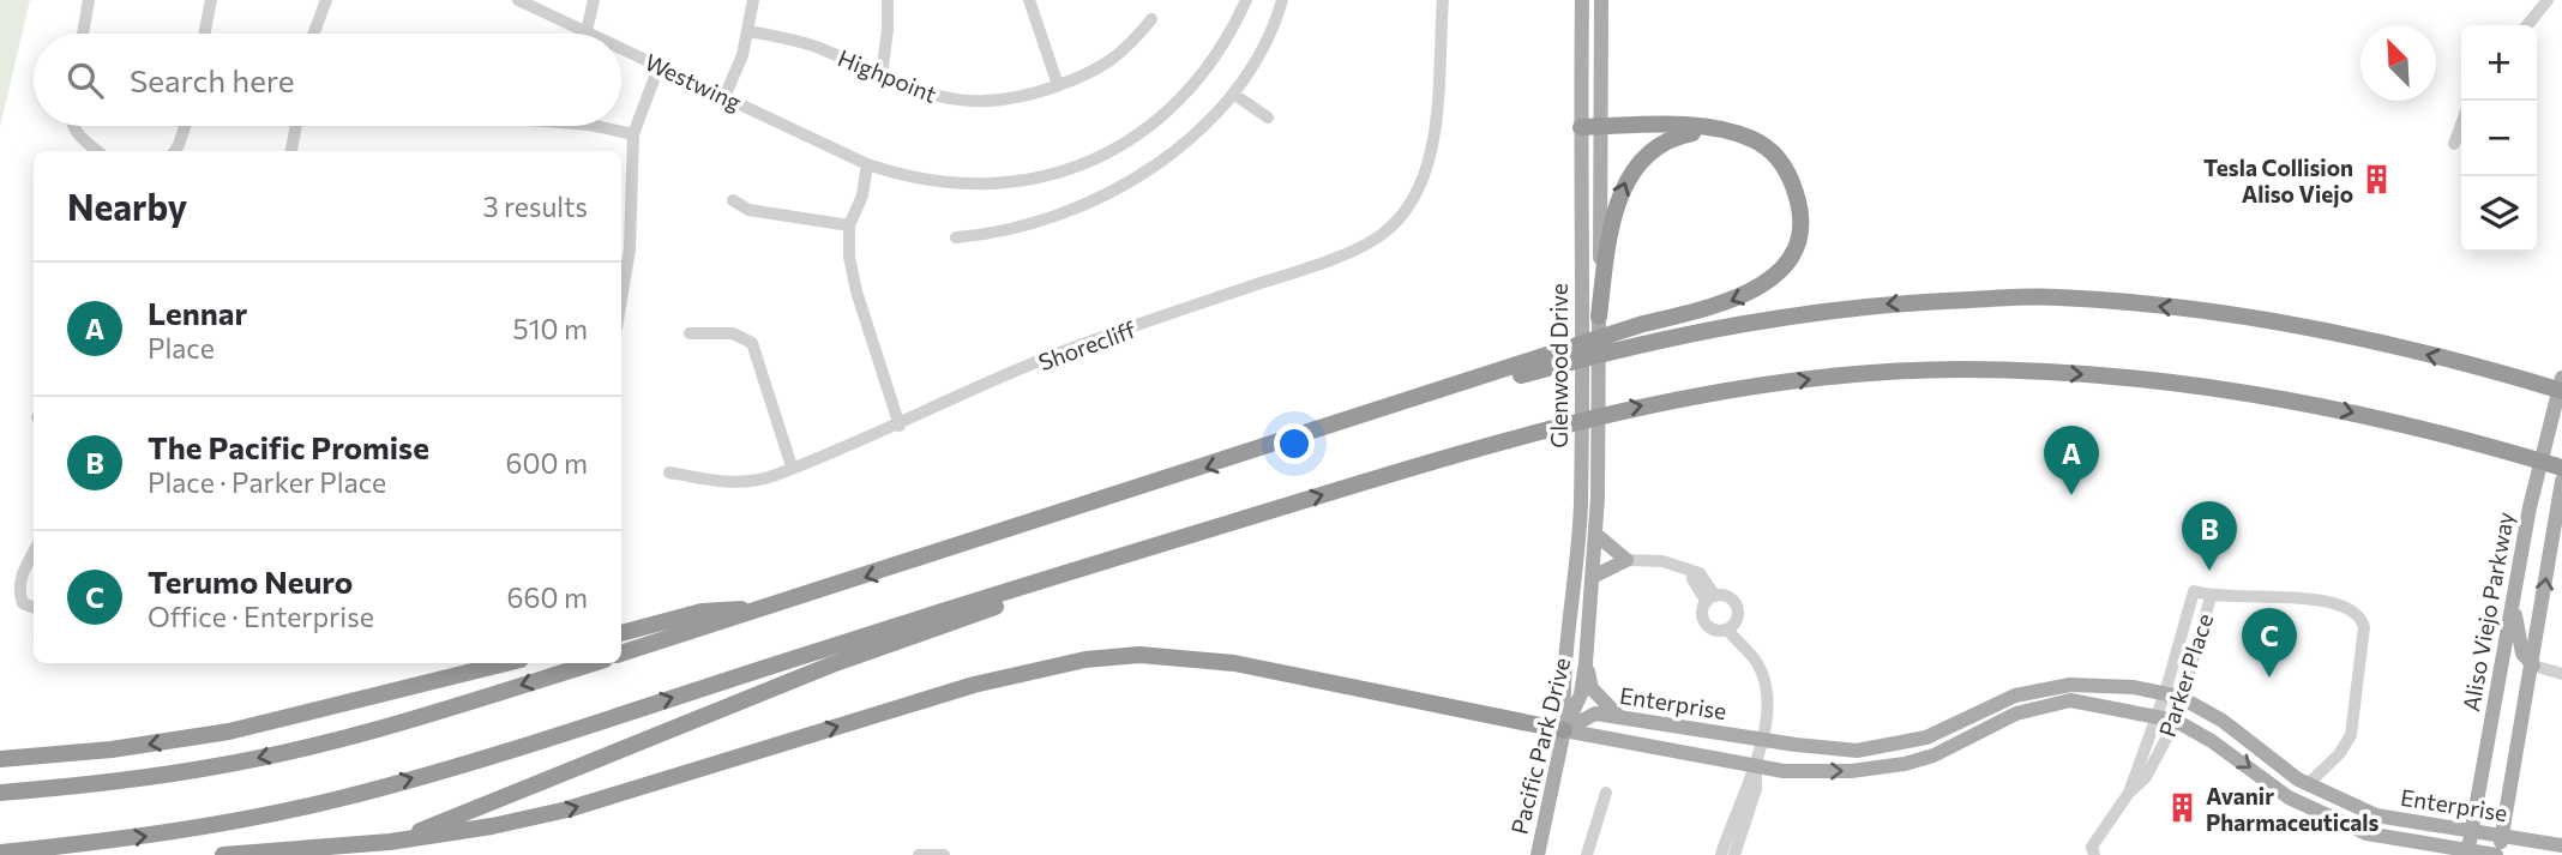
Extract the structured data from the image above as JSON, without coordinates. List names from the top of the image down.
{
  "streets": {
    "main road": [
      "Glenwood Drive",
      "Aliso Viejo Parkway",
      "Enterprise",
      "Pacific Park Drive"
    ],
    "street": [
      "Highpoint",
      "Westwing",
      "Shorecliff",
      "Parker Place"
    ]
  },
  "crossings": [
    ["Glenwood Drive", "Enterprise"],
    ["Glenwood Drive", "Pacific Park Drive"],
    ["Aliso Viejo Parkway", "Enterprise"],
    ["Parker Place", "Enterprise"],
    ["Enterprise", "Pacific Park Drive"]
  ],
  "places": {
    "building": ["Tesla Collision Aliso Viejo", "Avanir Pharmaceuticals"]
  },
  "north": "top left",
  "page": {
    "map_buttons": ["+", "−"],
    "search": "Search here",
    "heading": ["Nearby", "3 results"],
    "list": [
      {
        "mark": "A",
        "name": "Lennar",
        "note": "Place",
        "value": "510 m"
      },
      {
        "mark": "B",
        "name": "The Pacific Promise",
        "note": "Place · Parker Place",
        "value": "600 m"
      },
      {
        "mark": "C",
        "name": "Terumo Neuro",
        "note": "Office · Enterprise",
        "value": "660 m"
      }
    ],
    "pins": ["A", "B", "C"]
  }
}
